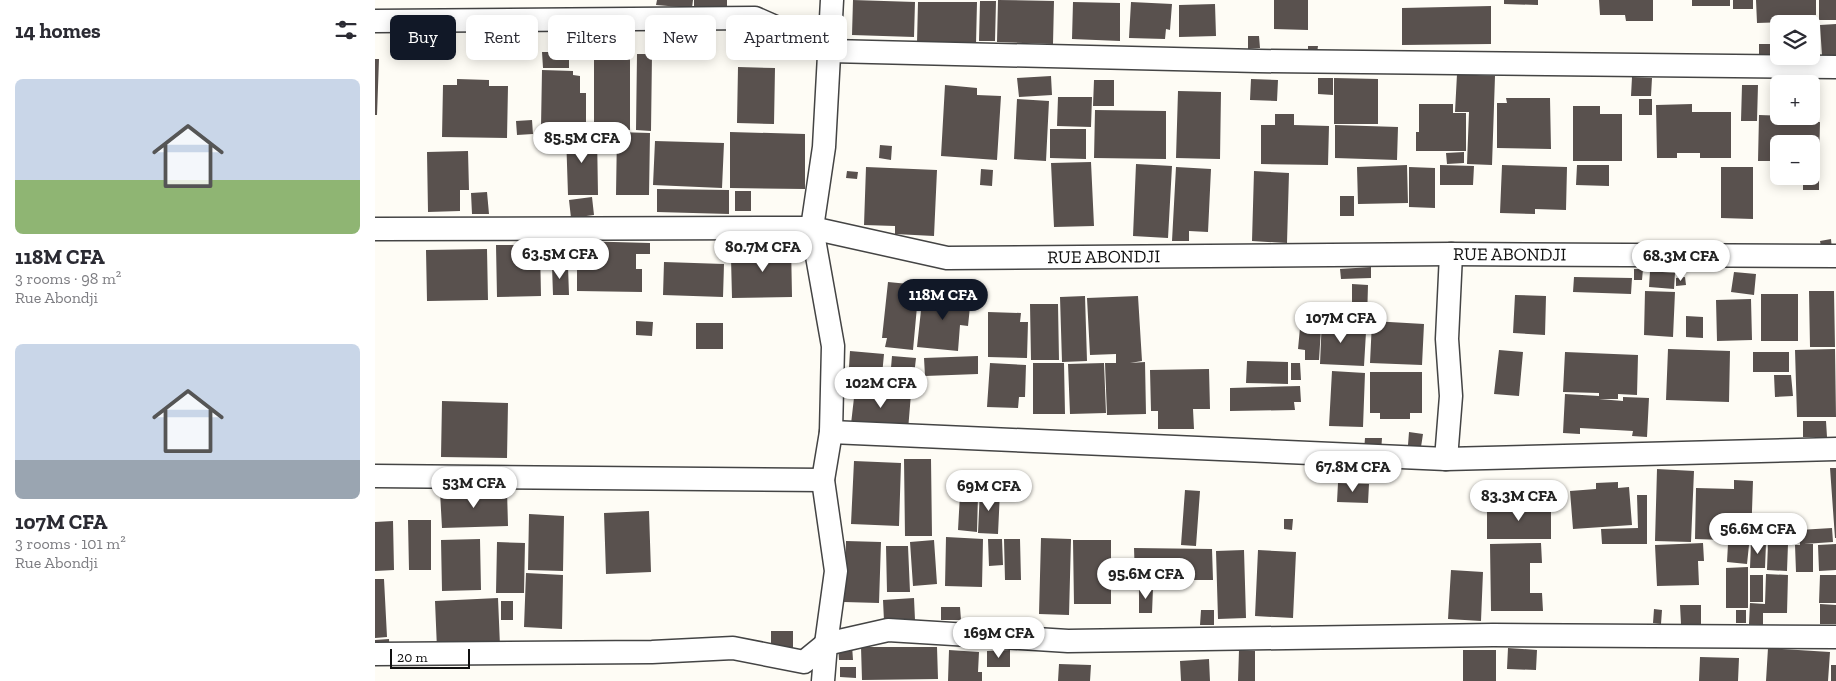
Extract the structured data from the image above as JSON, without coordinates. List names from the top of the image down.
{
  "streets": {
    "street": ["RUE ABONDJI"]
  },
  "scale_bar": "20 m",
  "page": {
    "heading": "14 homes",
    "map_buttons": ["+", "−"],
    "chip": [
      "Buy",
      "Rent",
      "Filters",
      "New",
      "Apartment"
    ],
    "list": [
      {
        "name": "118M CFA",
        "note": "3 rooms · 98 m² · Rue Abondji"
      },
      {
        "name": "107M CFA",
        "note": "3 rooms · 101 m² · Rue Abondji"
      }
    ],
    "price": [
      "85.5M CFA",
      "80.7M CFA",
      "63.5M CFA",
      "68.3M CFA",
      "118M CFA",
      "107M CFA",
      "102M CFA",
      "67.8M CFA",
      "53M CFA",
      "69M CFA",
      "83.3M CFA",
      "56.6M CFA",
      "95.6M CFA",
      "169M CFA"
    ],
    "scale": "20 m"
  }
}
